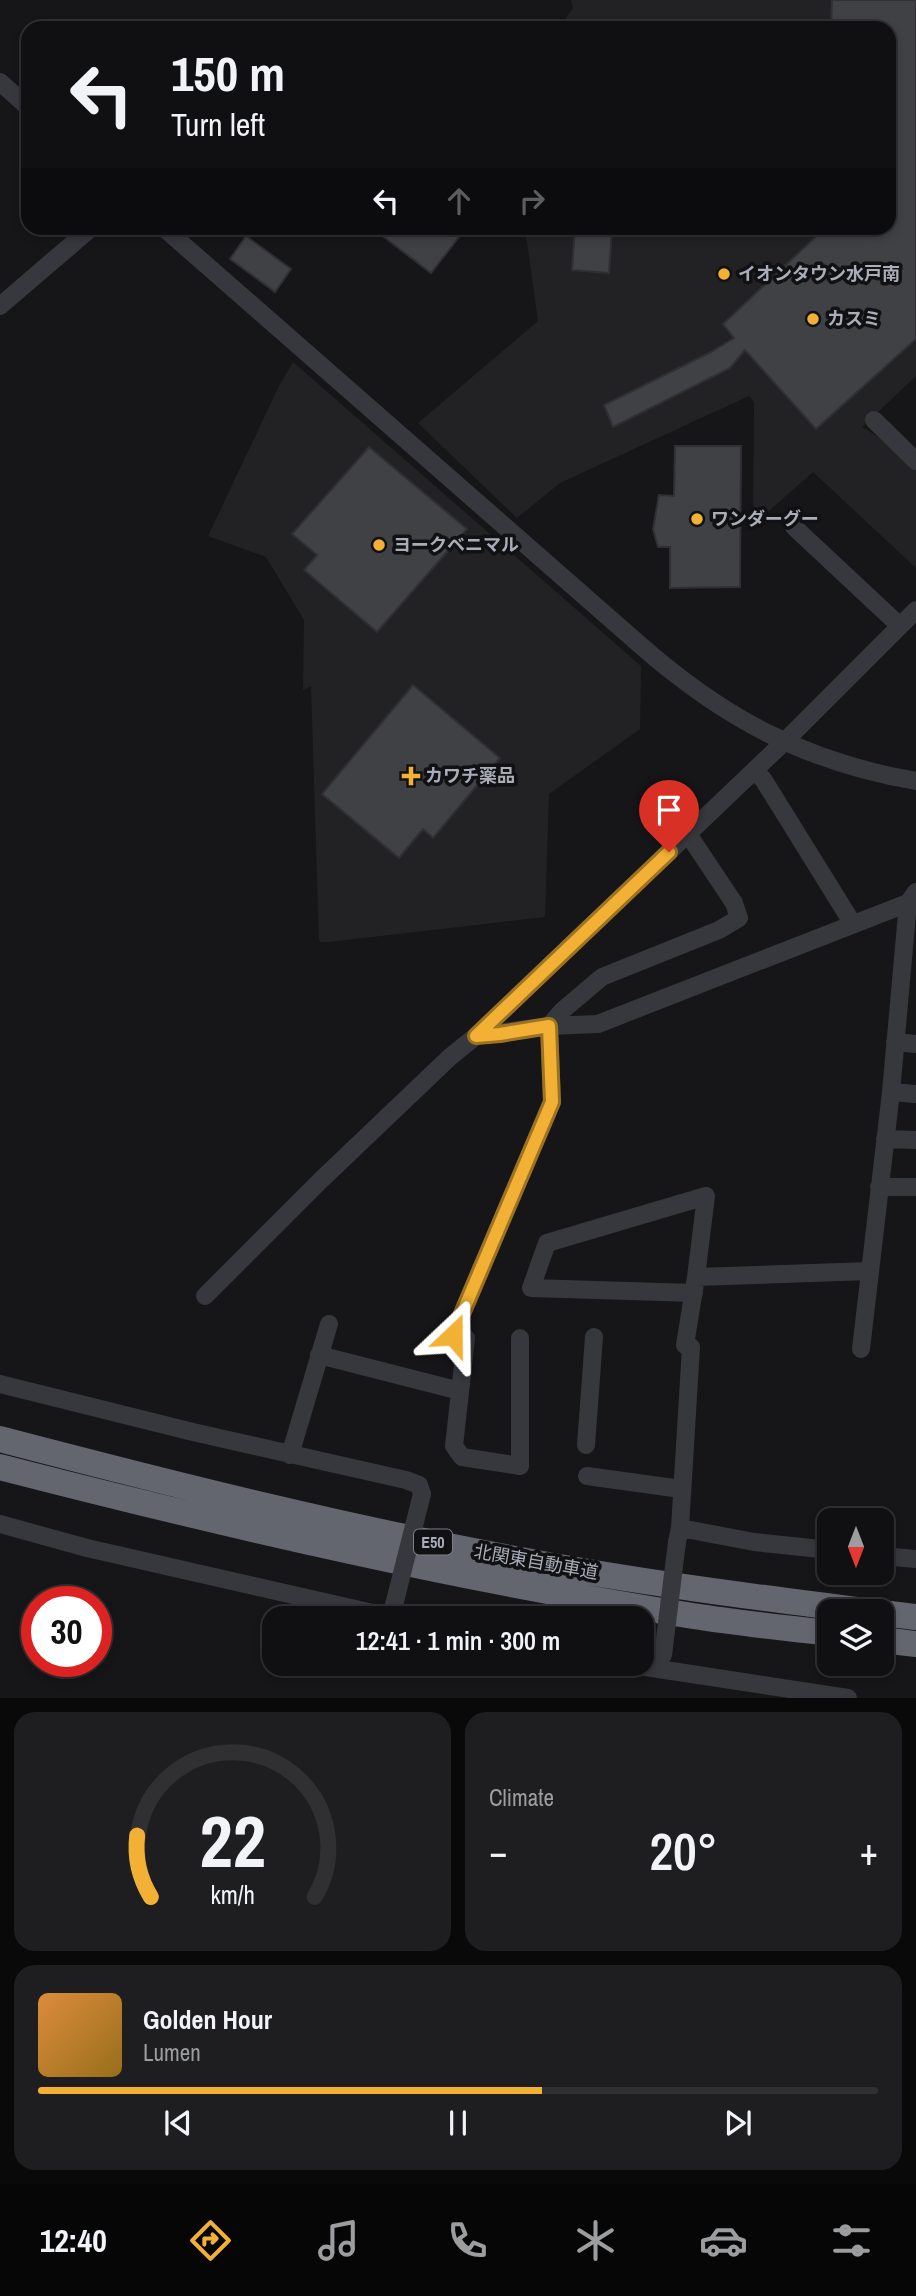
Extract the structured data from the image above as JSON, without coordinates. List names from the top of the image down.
{
  "streets": {
    "highway": ["E50", "北関東自動車道"]
  },
  "places": {
    "other": [
      "イオンタウン水戸南",
      "カスミ",
      "ワンダーグー",
      "ヨークベニマル"
    ],
    "health": ["カワチ薬品"]
  },
  "north": "bottom",
  "page": {
    "turn": ["150 m", "Turn left"],
    "limit": "30",
    "trip": "12:41 · 1 min · 300 m",
    "tile": "Climate",
    "heat": ["−", "20°", "+"],
    "song": ["Golden Hour", "Lumen"],
    "tabs": "12:40",
    "gauge": ["22", "km/h"]
  }
}
